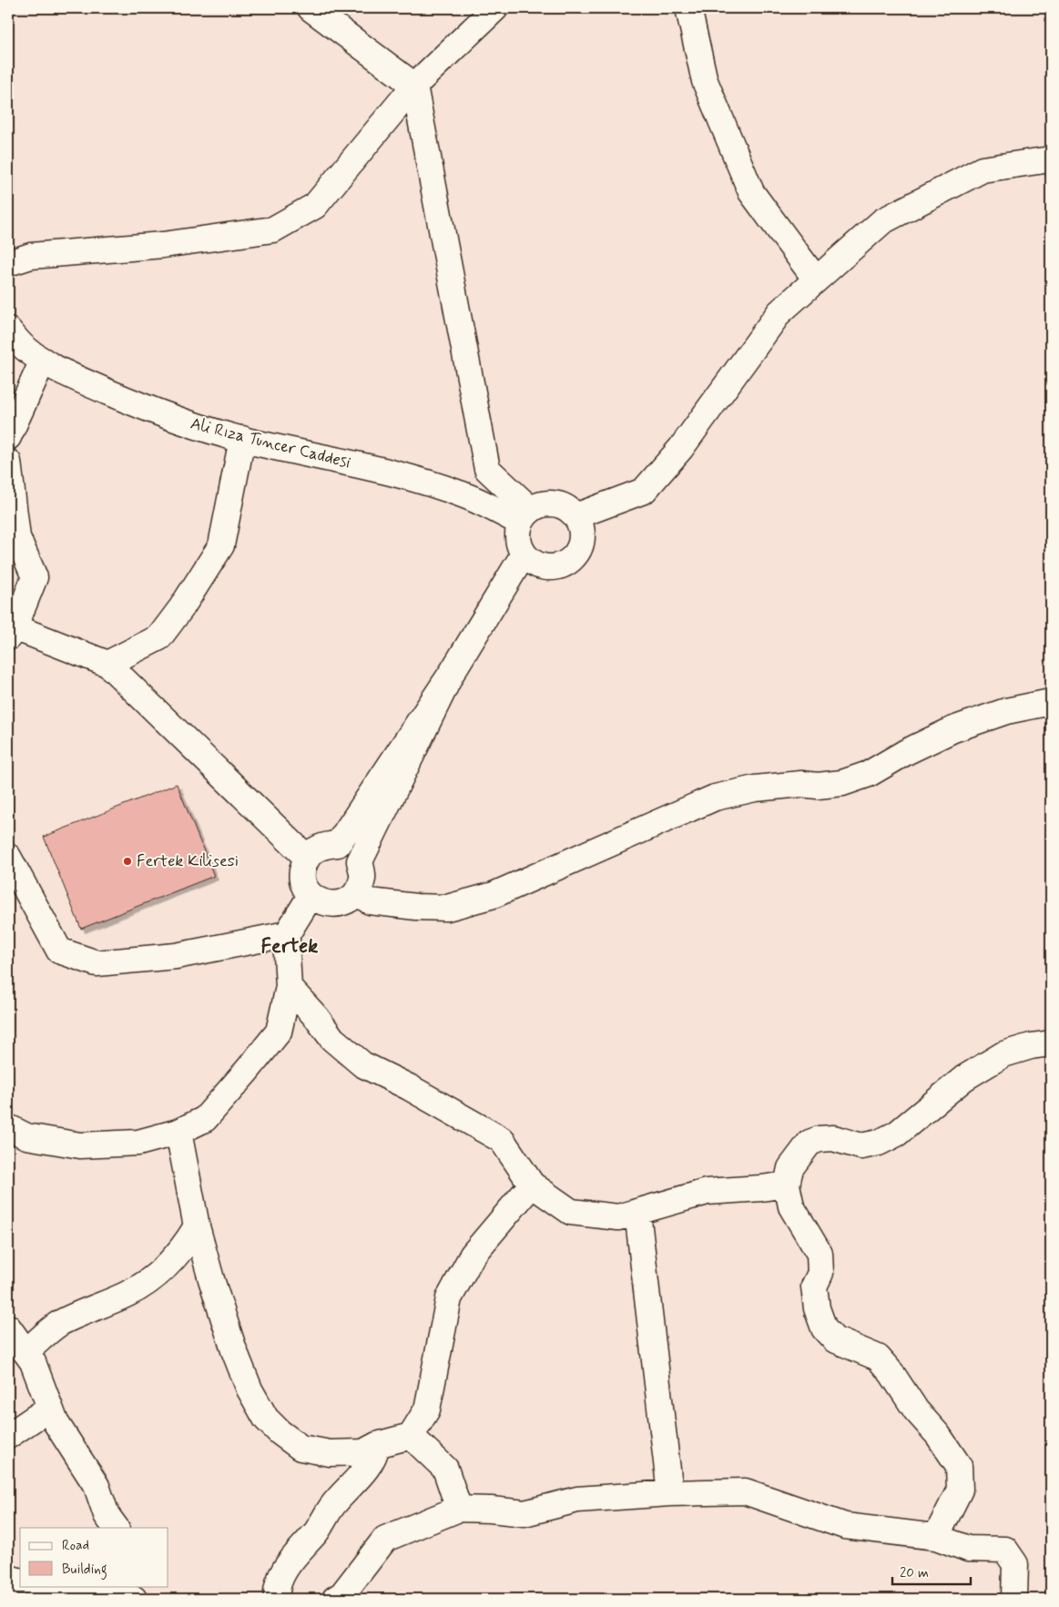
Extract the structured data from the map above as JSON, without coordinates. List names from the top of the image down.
{
  "streets": {
    "street": ["Ali Rıza Tuncer Caddesi"]
  },
  "districts": ["Fertek"],
  "places": ["Fertek Kilisesi"],
  "legend": ["Road", "Building"],
  "scale_bar": "20 m"
}
